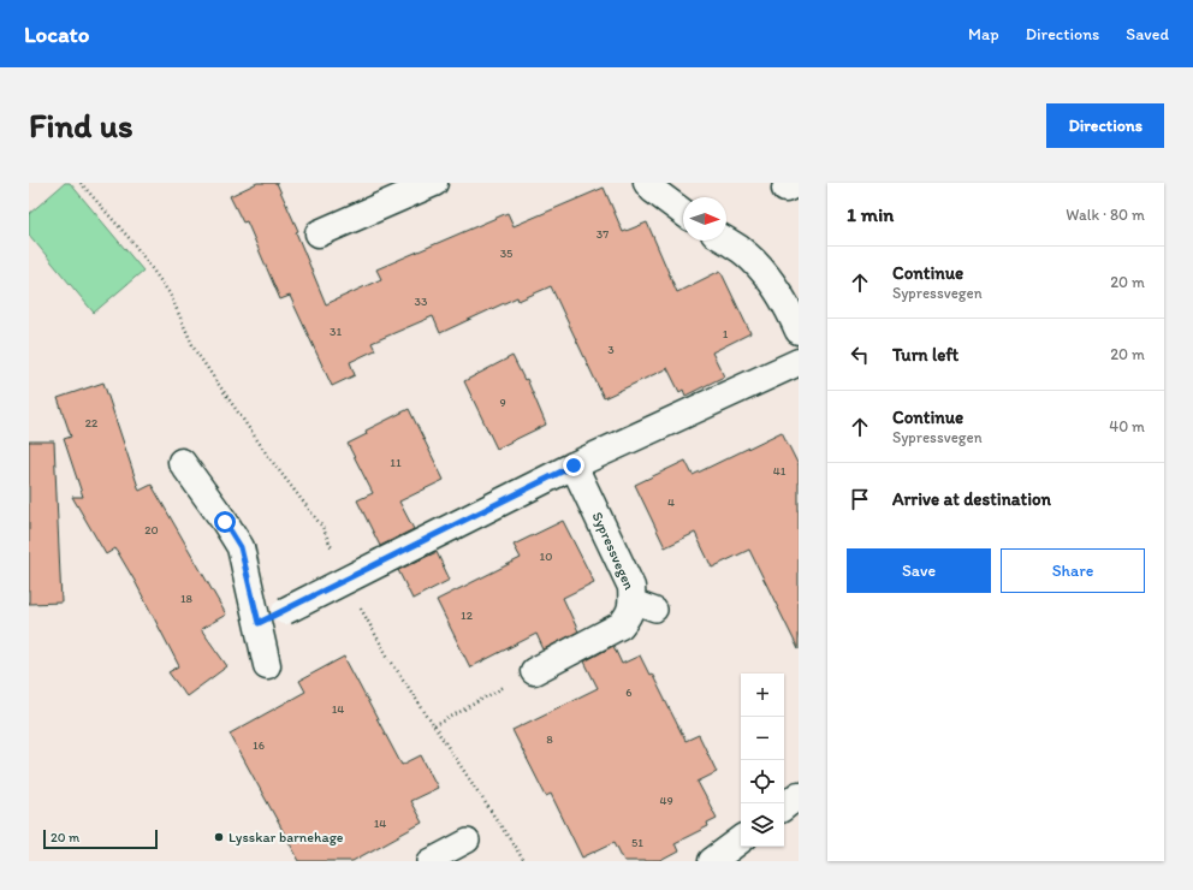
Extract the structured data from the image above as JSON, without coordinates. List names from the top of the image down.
{
  "streets": {
    "street": ["Sypressvegen"]
  },
  "places": ["Lysskar barnehage"],
  "house_numbers": [
    "37",
    "35",
    "33",
    "31",
    "1",
    "3",
    "9",
    "22",
    "11",
    "41",
    "4",
    "20",
    "10",
    "18",
    "12",
    "6",
    "14",
    "8",
    "16",
    "49",
    "14",
    "51"
  ],
  "scale_bar": "20 m",
  "north": "right",
  "page": {
    "header": "Locato",
    "nav": ["Map", "Directions", "Saved"],
    "buttons": [
      "Directions",
      ["Save", "Share"]
    ],
    "title": "Find us",
    "heading": ["1 min", "Walk · 80 m"],
    "list": [
      ["Continue", "Sypressvegen", "20 m"],
      ["Turn left", "20 m"],
      ["Continue", "Sypressvegen", "40 m"],
      "Arrive at destination"
    ],
    "map_buttons": ["+", "−"],
    "scale": "20 m"
  }
}
